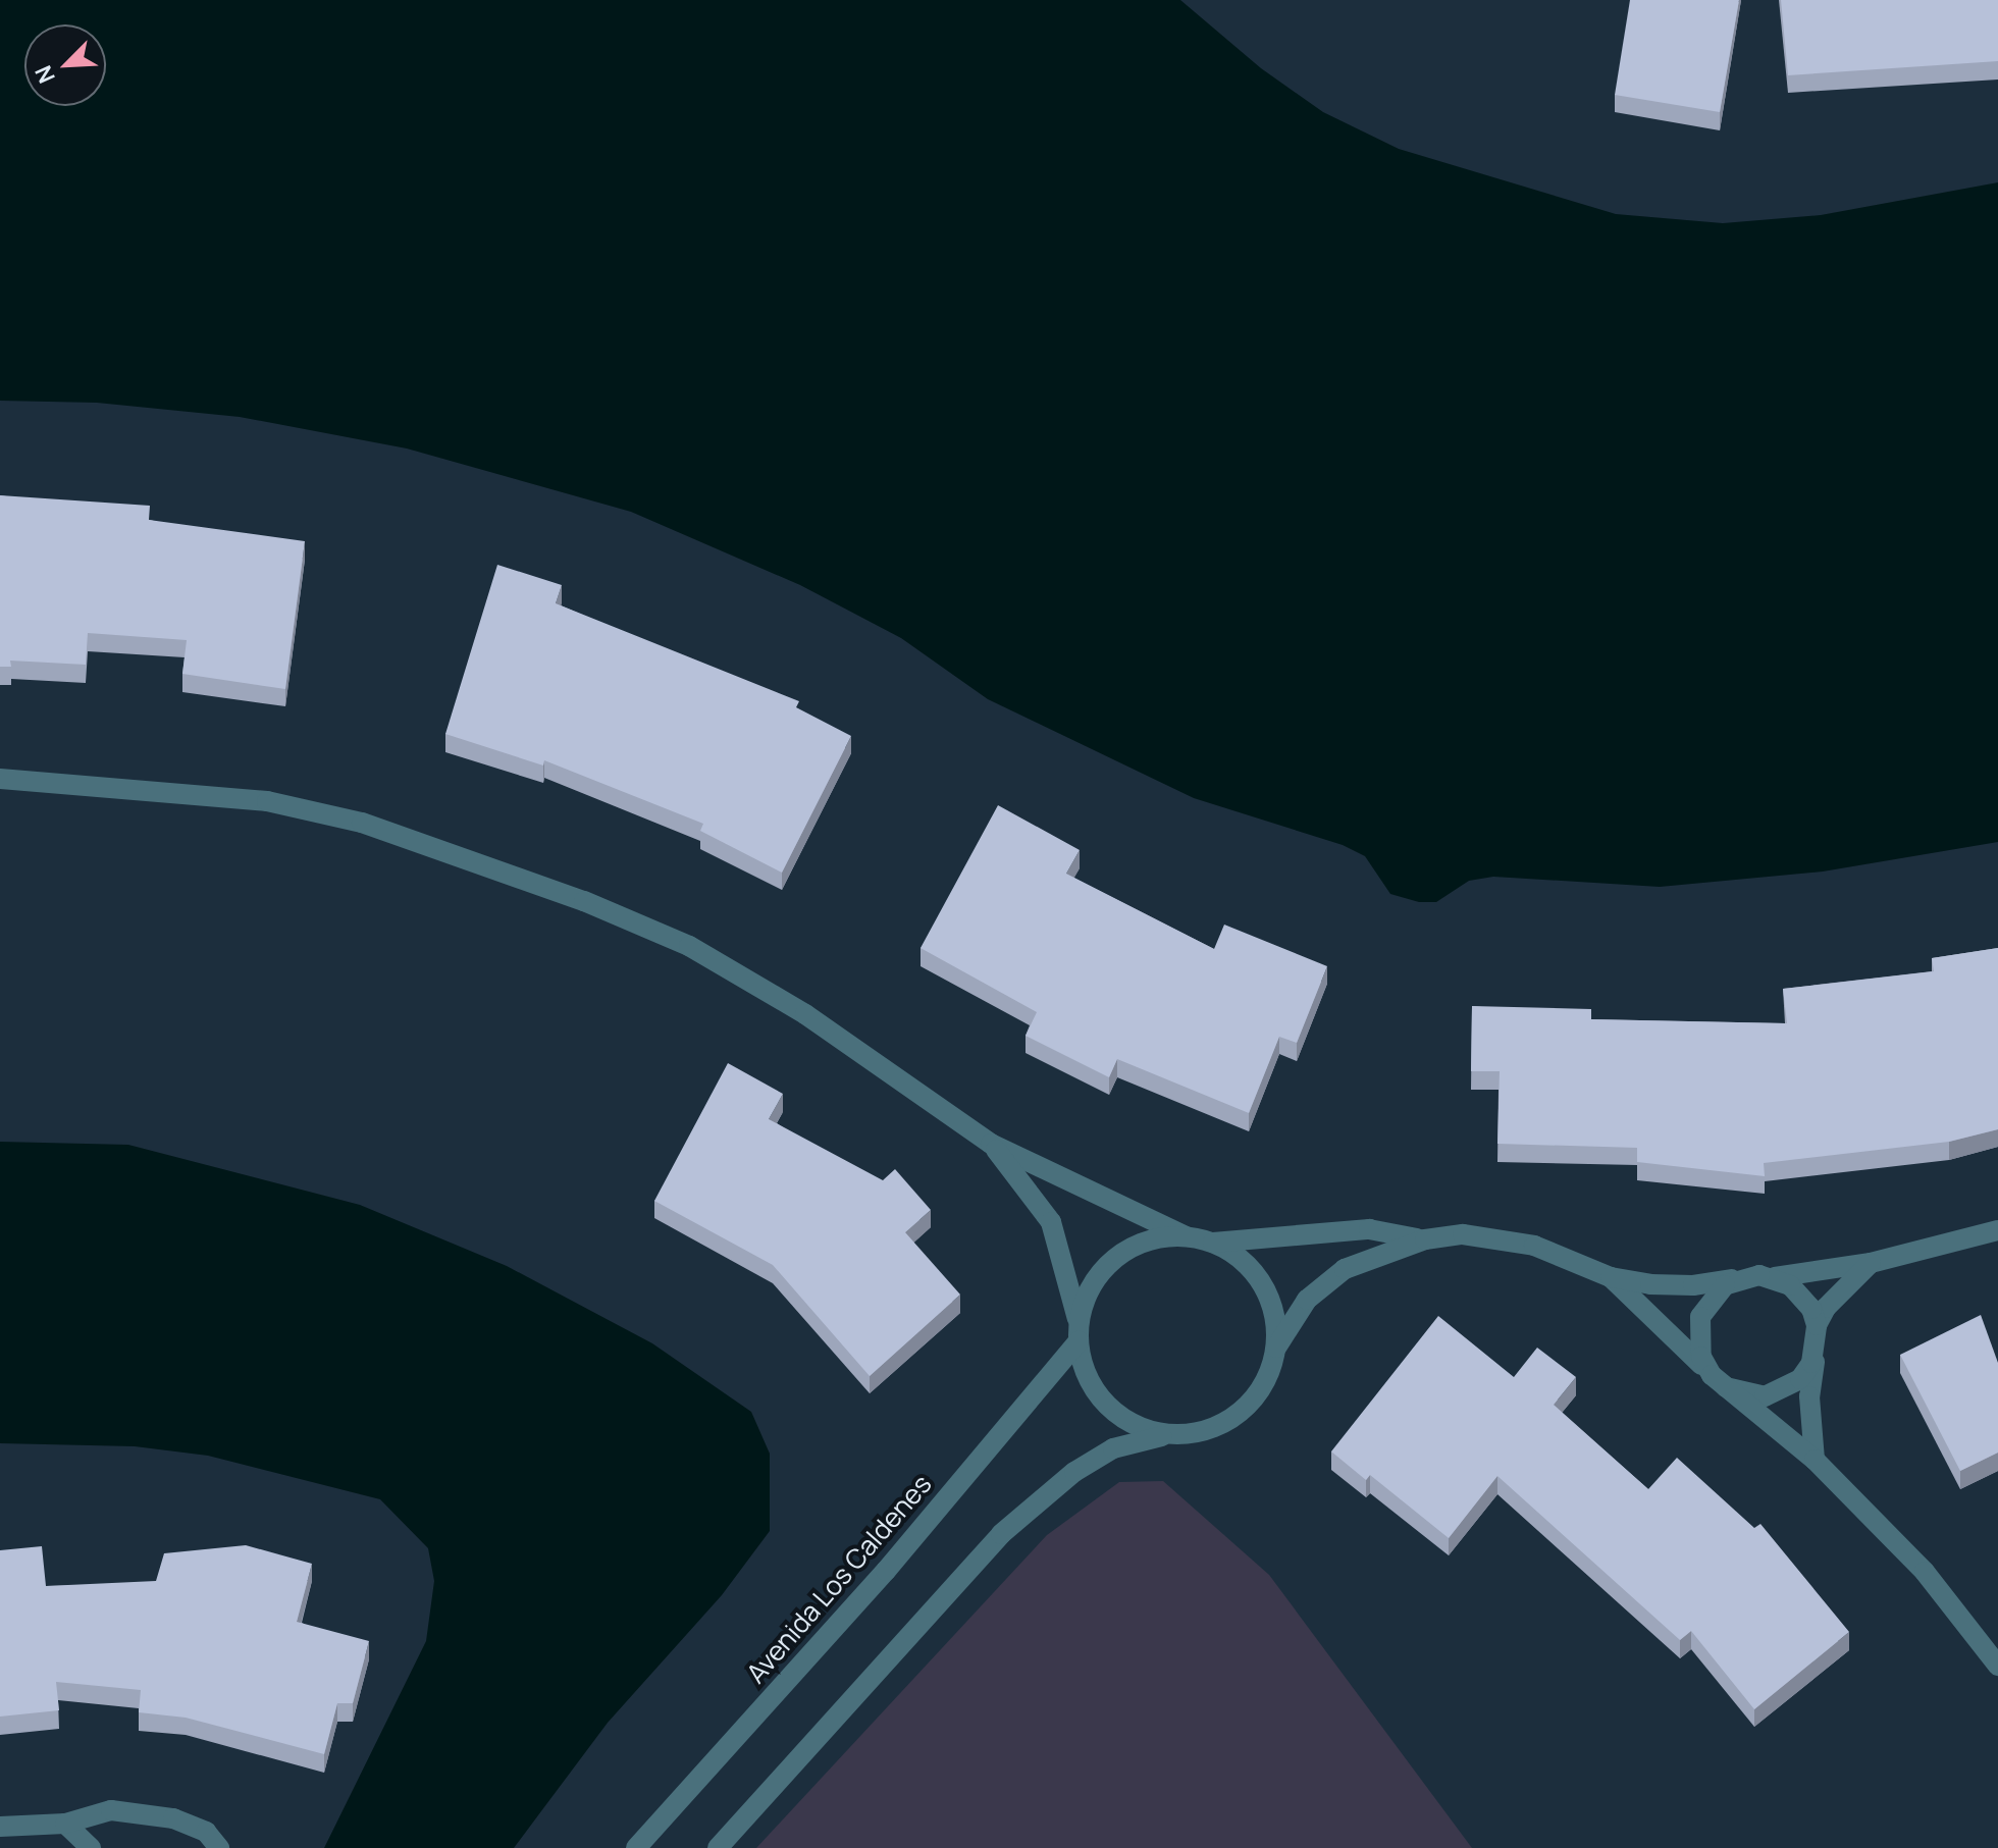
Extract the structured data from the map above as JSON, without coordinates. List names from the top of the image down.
{
  "streets": {
    "street": ["Avenida Los Caldenes"]
  },
  "north": "bottom left"
}
